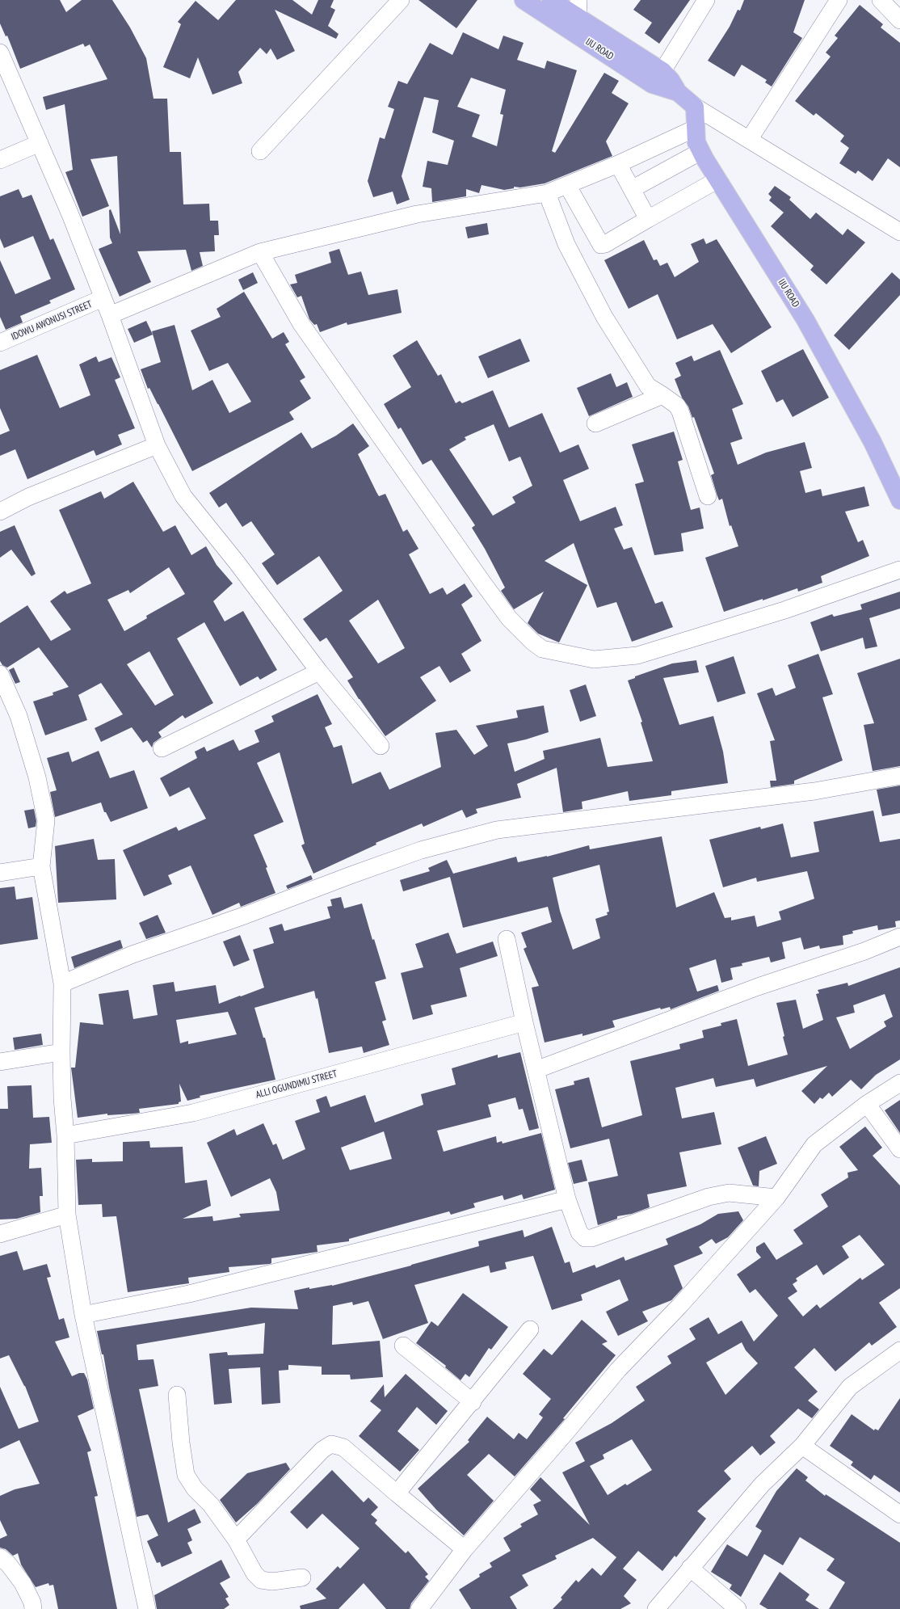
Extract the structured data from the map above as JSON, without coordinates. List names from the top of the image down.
{
  "streets": {
    "main road": ["IJU ROAD"],
    "street": ["IDOWU AWONUSI STREET", "ALLI OGUNDIMU STREET"]
  }
}
